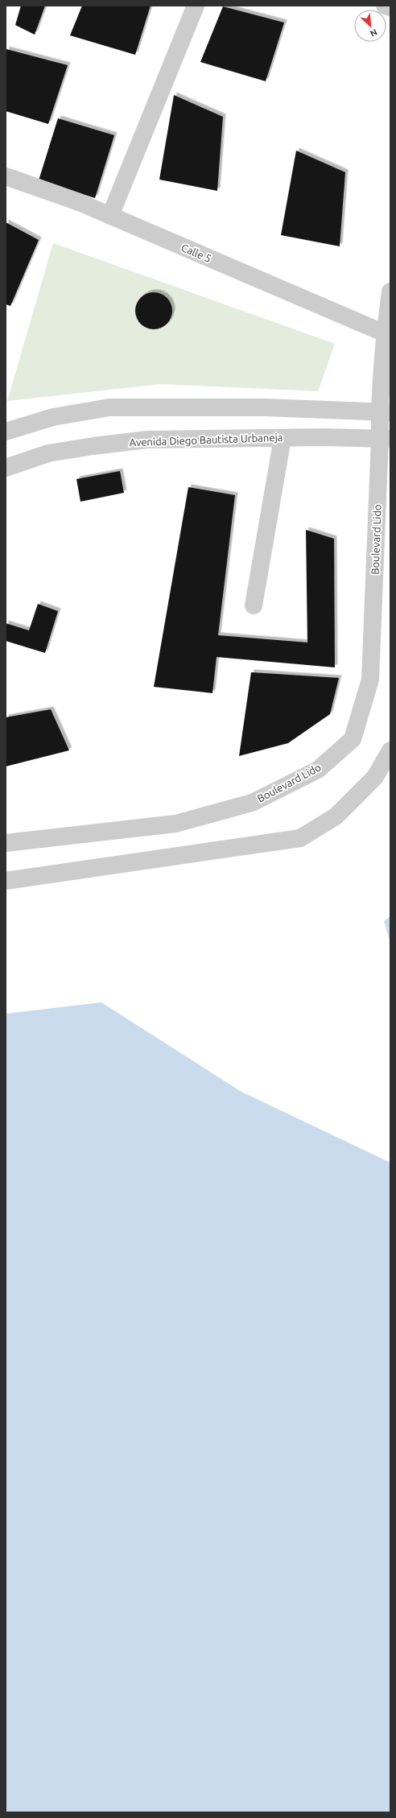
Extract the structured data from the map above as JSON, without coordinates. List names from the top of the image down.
{
  "streets": {
    "street": ["Calle 5", "Avenida Diego Bautista Urbaneja", "Boulevard Lido"]
  },
  "crossings": [
    ["Calle 5", "Boulevard Lido"],
    ["Avenida Diego Bautista Urbaneja", "Boulevard Lido"]
  ],
  "north": "bottom right"
}
